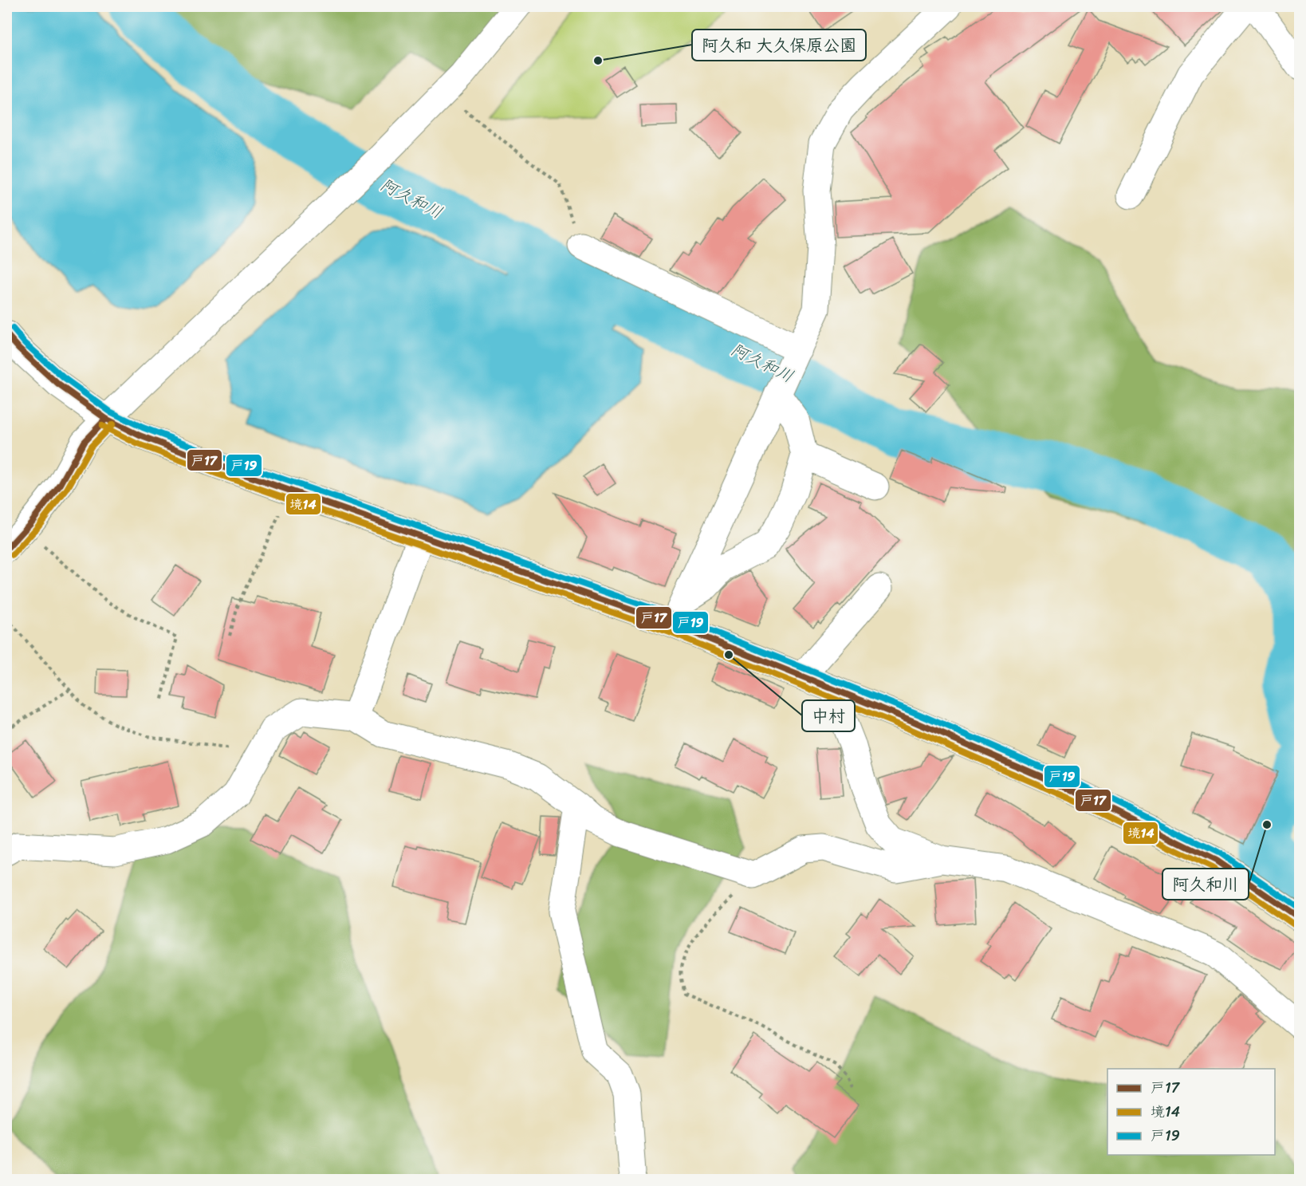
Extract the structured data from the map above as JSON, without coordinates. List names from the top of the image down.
{
  "water": ["阿久和川"],
  "places": ["阿久和 大久保原公園", "中村", "阿久和川"],
  "lines": ["transit line 戸19", "transit line 戸17", "transit line 境14"],
  "legend": ["戸17", "境14", "戸19"]
}
